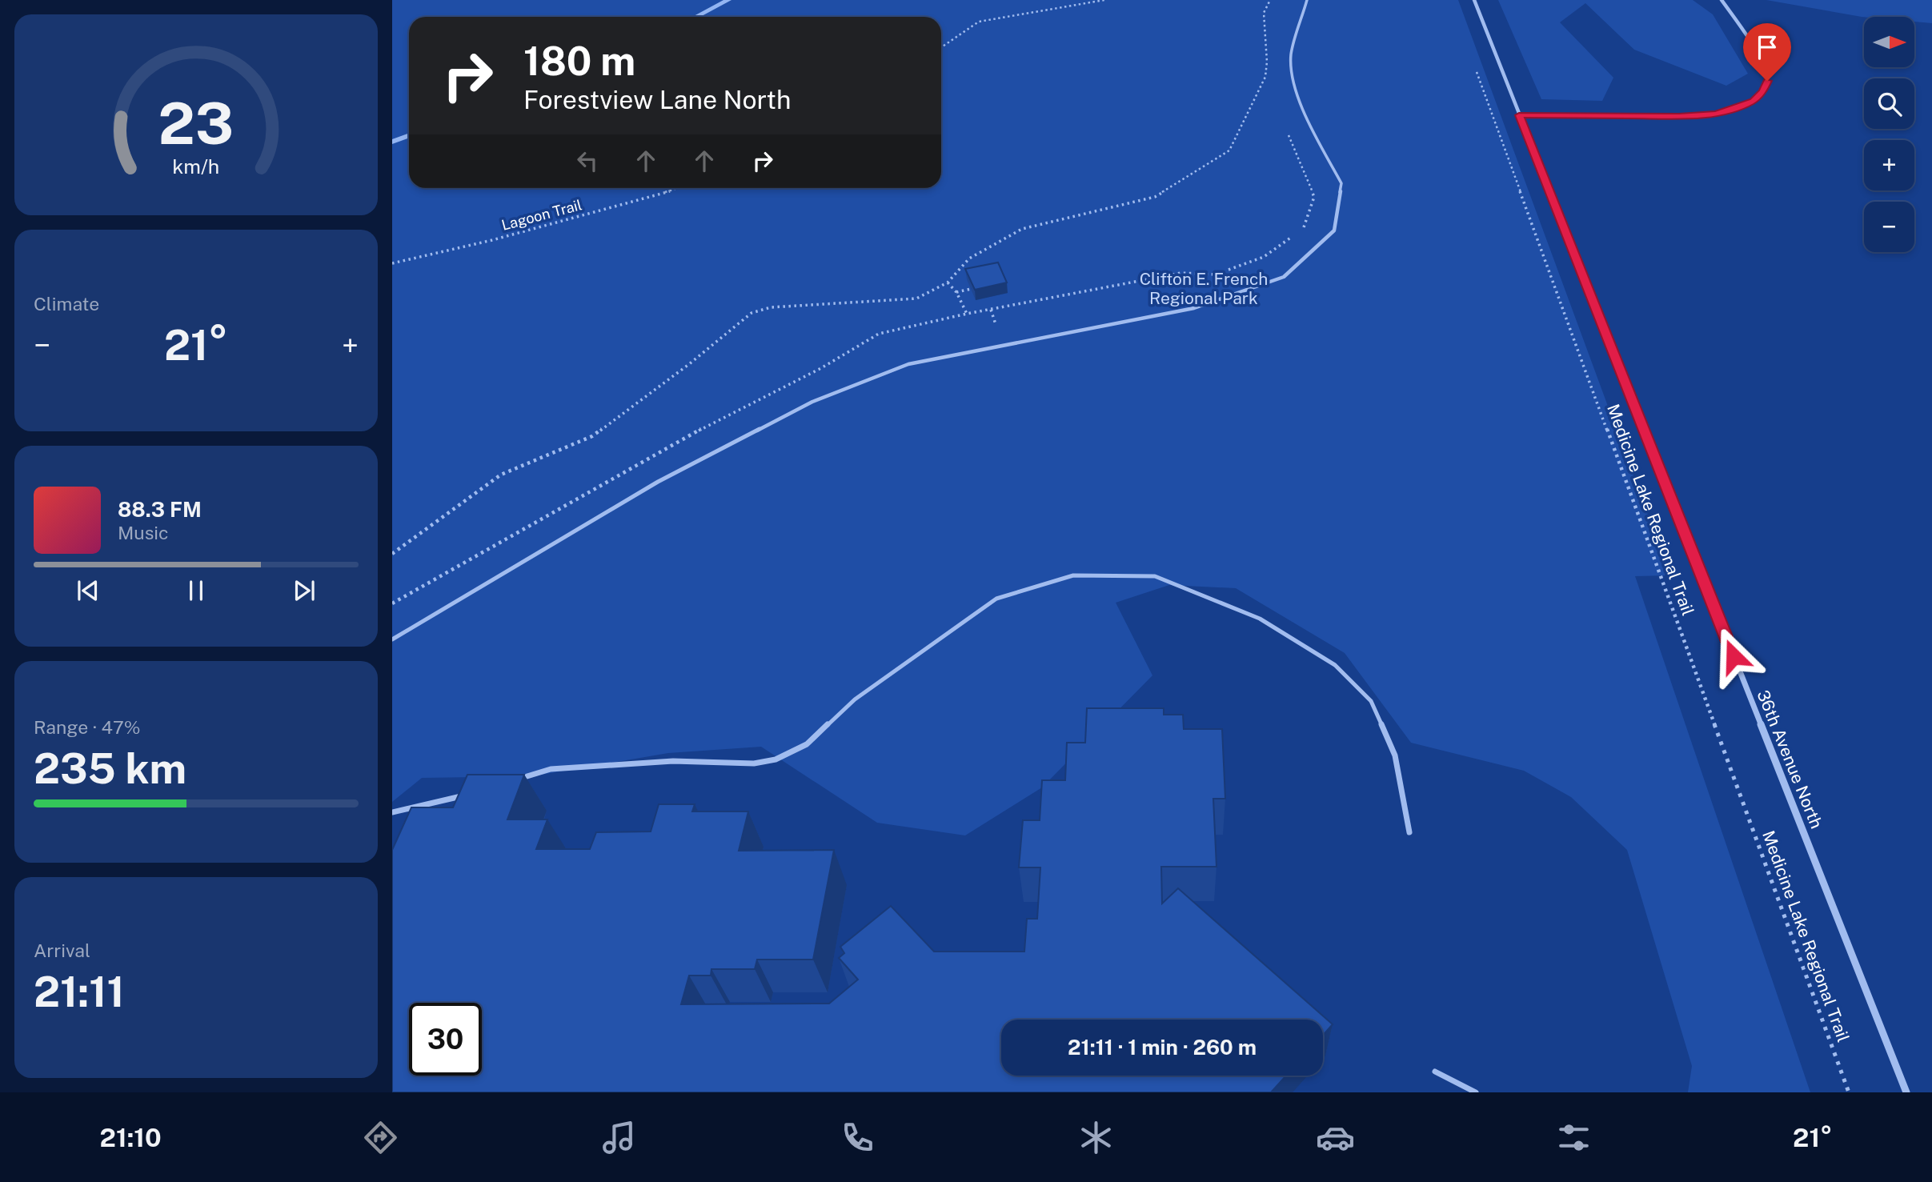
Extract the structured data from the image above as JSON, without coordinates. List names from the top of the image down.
{
  "streets": {
    "street": ["36th Avenue North"],
    "path": ["Lagoon Trail", "Medicine Lake Regional Trail"]
  },
  "parks": ["Clifton E. French Regional Park"],
  "north": "right",
  "page": {
    "map_buttons": ["+", "−"],
    "turn": ["180 m", "Forestview Lane North"],
    "tile": [
      "Climate",
      ["Range · 47%", "235 km"],
      ["Arrival", "21:11"]
    ],
    "heat": ["−", "21°", "+"],
    "song": ["88.3 FM", "Music"],
    "limit": "30",
    "trip": "21:11 · 1 min · 260 m",
    "tabs": ["21:10", "21°"],
    "gauge": ["23", "km/h"]
  }
}
